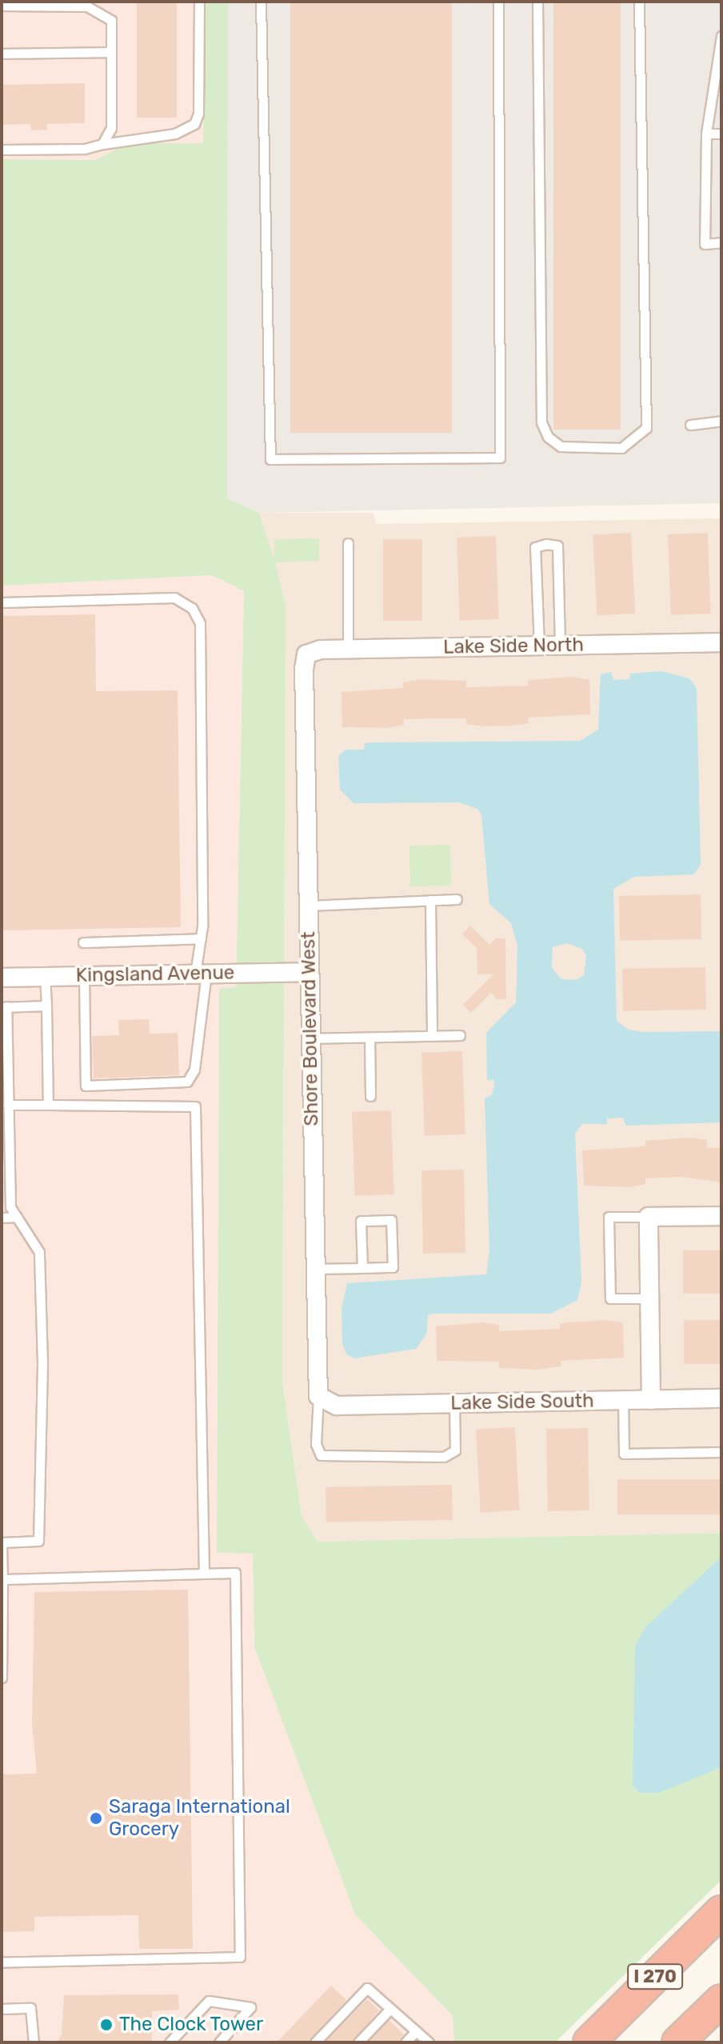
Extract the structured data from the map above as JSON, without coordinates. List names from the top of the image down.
{
  "streets": {
    "highway": ["I 270"],
    "street": [
      "Lake Side North",
      "Kingsland Avenue",
      "Shore Boulevard West",
      "Lake Side South"
    ]
  },
  "crossings": [
    ["Lake Side North", "Shore Boulevard West"],
    ["Kingsland Avenue", "Shore Boulevard West"],
    ["Shore Boulevard West", "Lake Side South"]
  ],
  "places": ["Saraga International Grocery", "The Clock Tower"]
}
